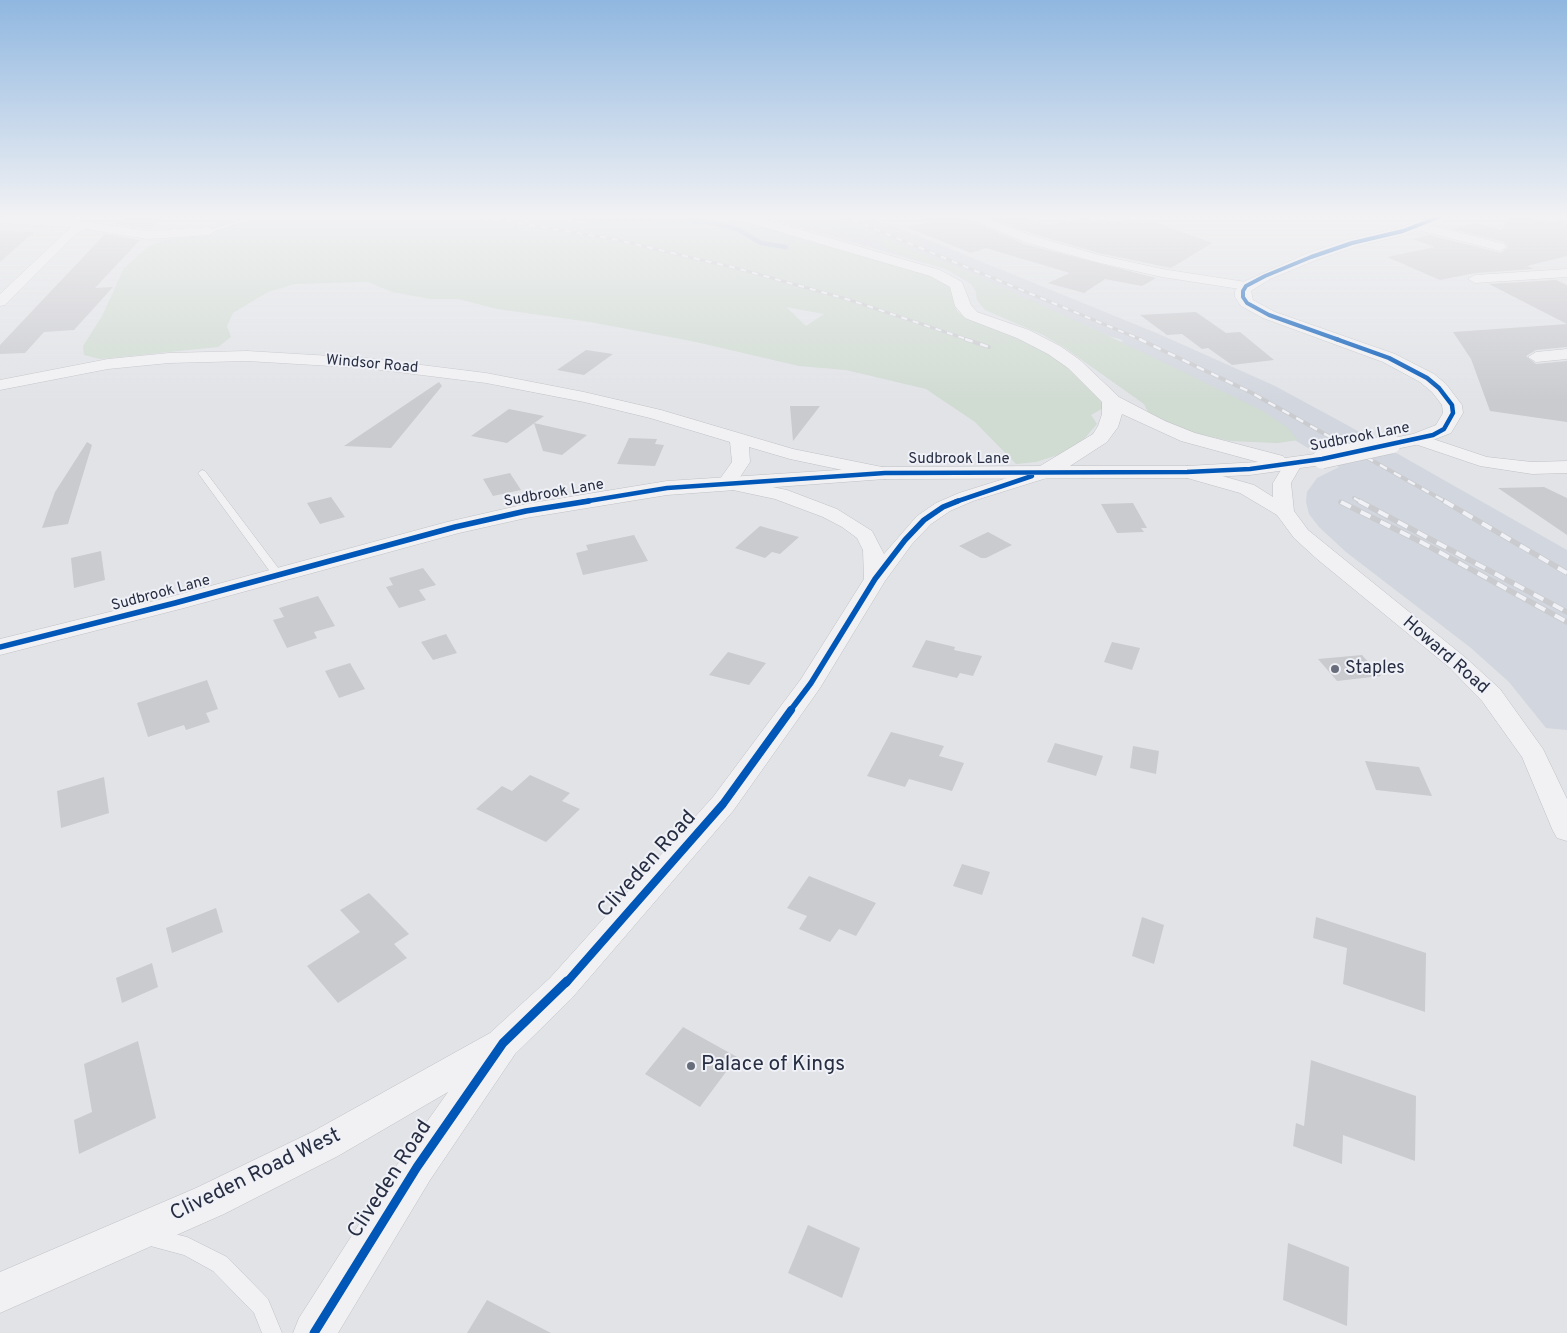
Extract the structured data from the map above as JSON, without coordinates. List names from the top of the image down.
{
  "streets": {
    "street": [
      "Windsor Road",
      "Sudbrook Lane",
      "Howard Road",
      "Cliveden Road",
      "Cliveden Road West"
    ]
  },
  "crossings": [
    ["Windsor Road", "Sudbrook Lane"],
    ["Sudbrook Lane", "Howard Road"],
    ["Sudbrook Lane", "Cliveden Road"],
    ["Cliveden Road", "Cliveden Road West"]
  ],
  "places": ["Staples", "Palace of Kings"]
}
